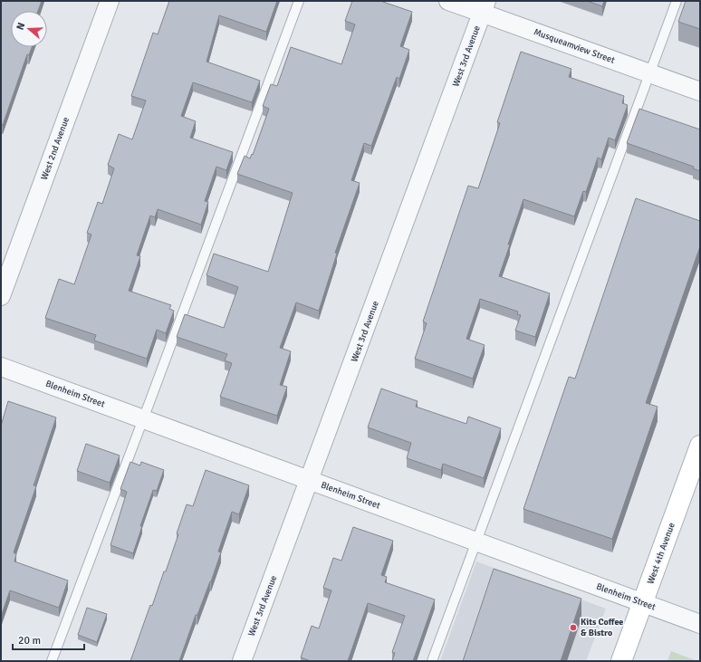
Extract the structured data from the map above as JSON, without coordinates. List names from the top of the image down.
{
  "streets": {
    "main road": ["West 4th Avenue"],
    "street": [
      "Musqueamview Street",
      "West 3rd Avenue",
      "West 2nd Avenue",
      "Blenheim Street"
    ]
  },
  "crossings": [
    ["Musqueamview Street", "West 3rd Avenue"],
    ["West 3rd Avenue", "Blenheim Street"],
    ["Blenheim Street", "West 4th Avenue"]
  ],
  "places": ["Kits Coffee & Bistro"],
  "scale_bar": "20 m",
  "north": "left"
}
